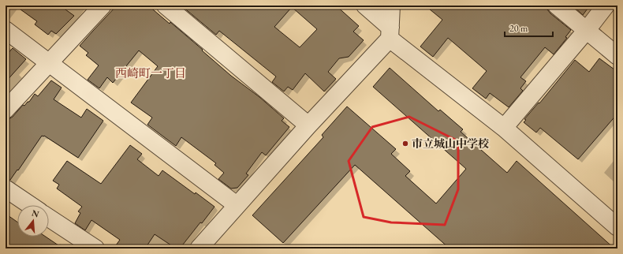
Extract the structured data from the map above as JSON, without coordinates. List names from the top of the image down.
{
  "districts": ["西崎町一丁目"],
  "places": ["市立城山中学校"],
  "scale_bar": "20 m",
  "north": "top"
}
